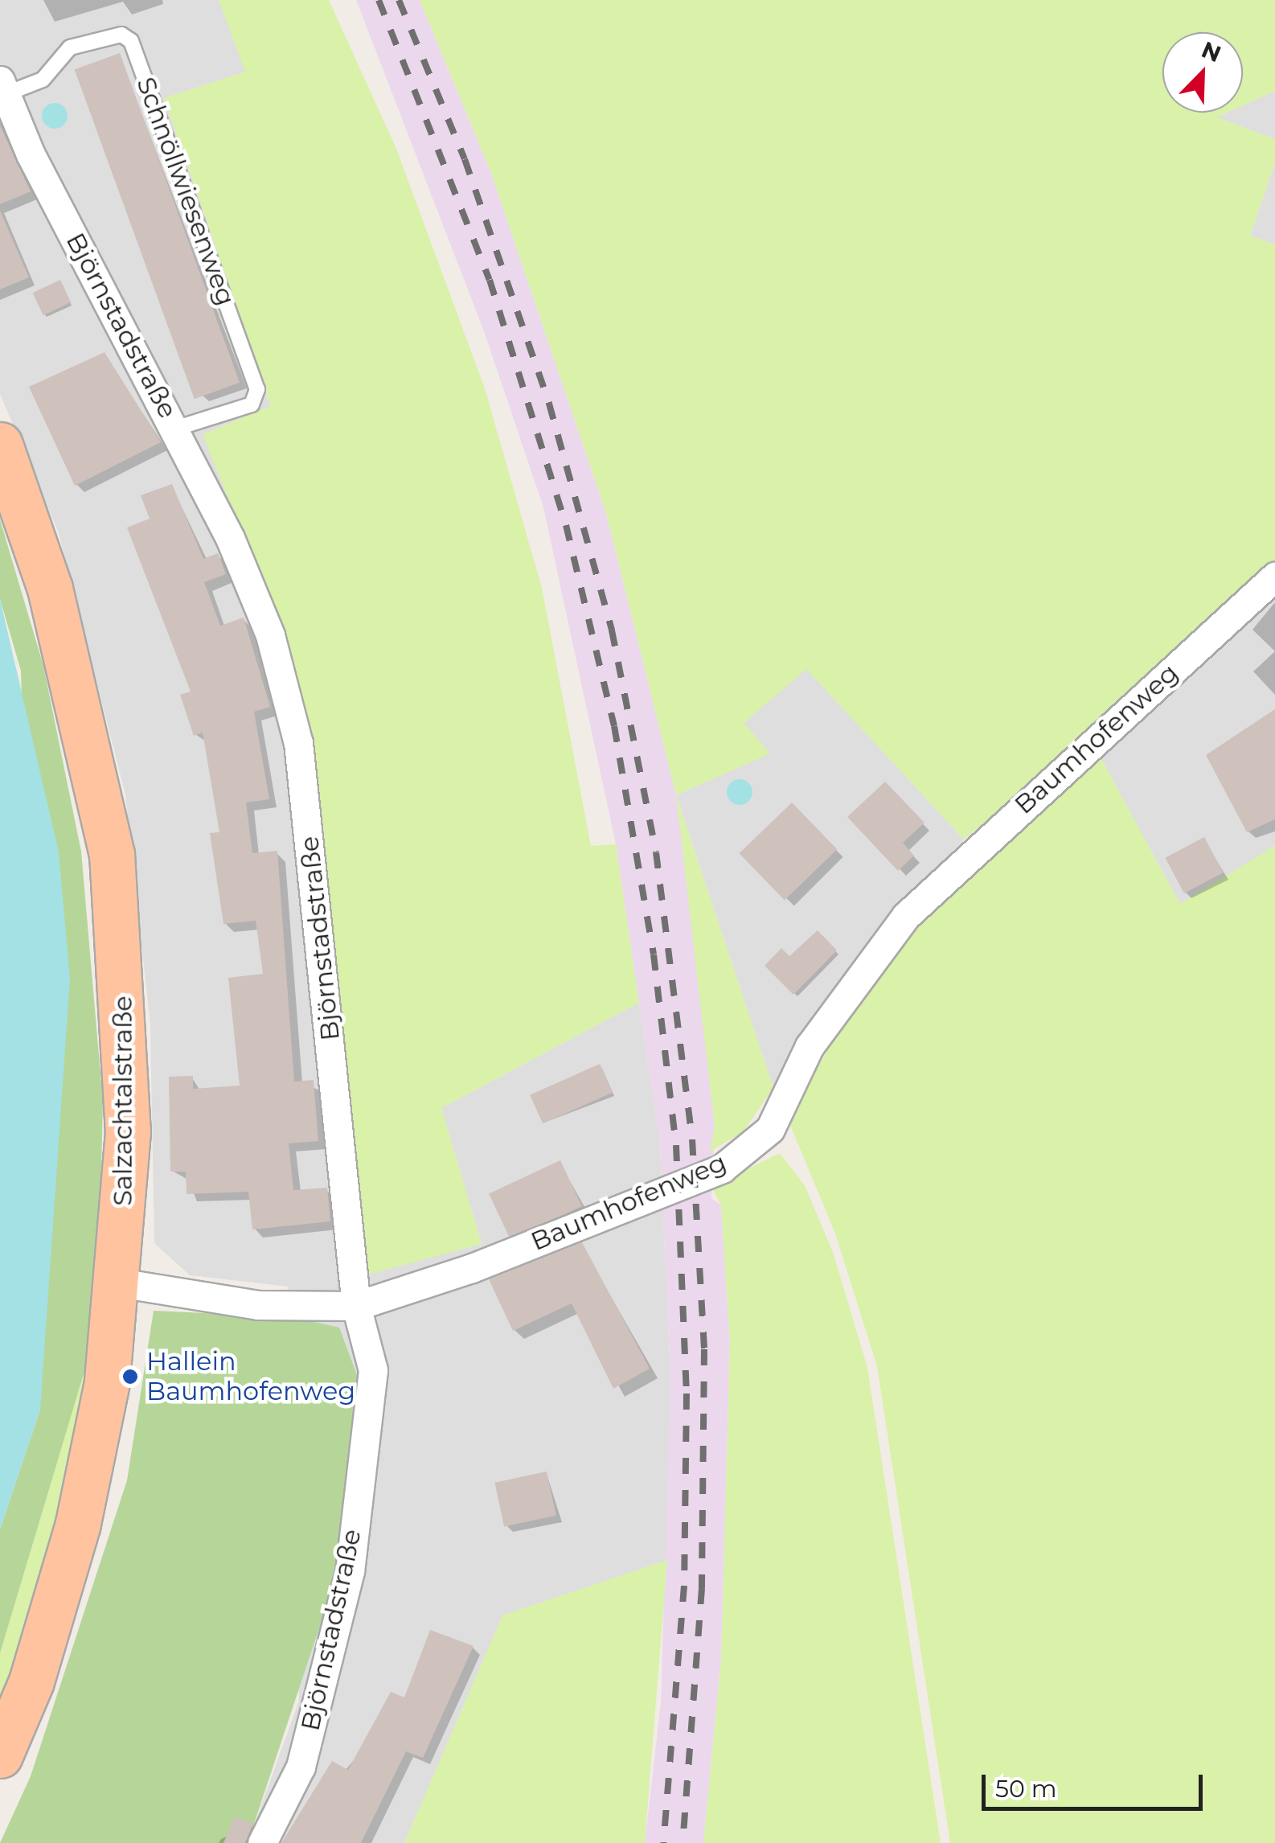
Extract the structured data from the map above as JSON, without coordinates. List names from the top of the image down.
{
  "streets": {
    "main road": ["Salzachtalstraße"],
    "street": ["Björnstadstraße", "Baumhofenweg"],
    "lane": ["Schnöllwiesenweg"]
  },
  "crossings": [
    ["Schnöllwiesenweg", "Björnstadstraße"],
    ["Björnstadstraße", "Baumhofenweg"],
    ["Baumhofenweg", "Salzachtalstraße"]
  ],
  "places": ["Hallein Baumhofenweg"],
  "scale_bar": "50 m",
  "north": "top right"
}
